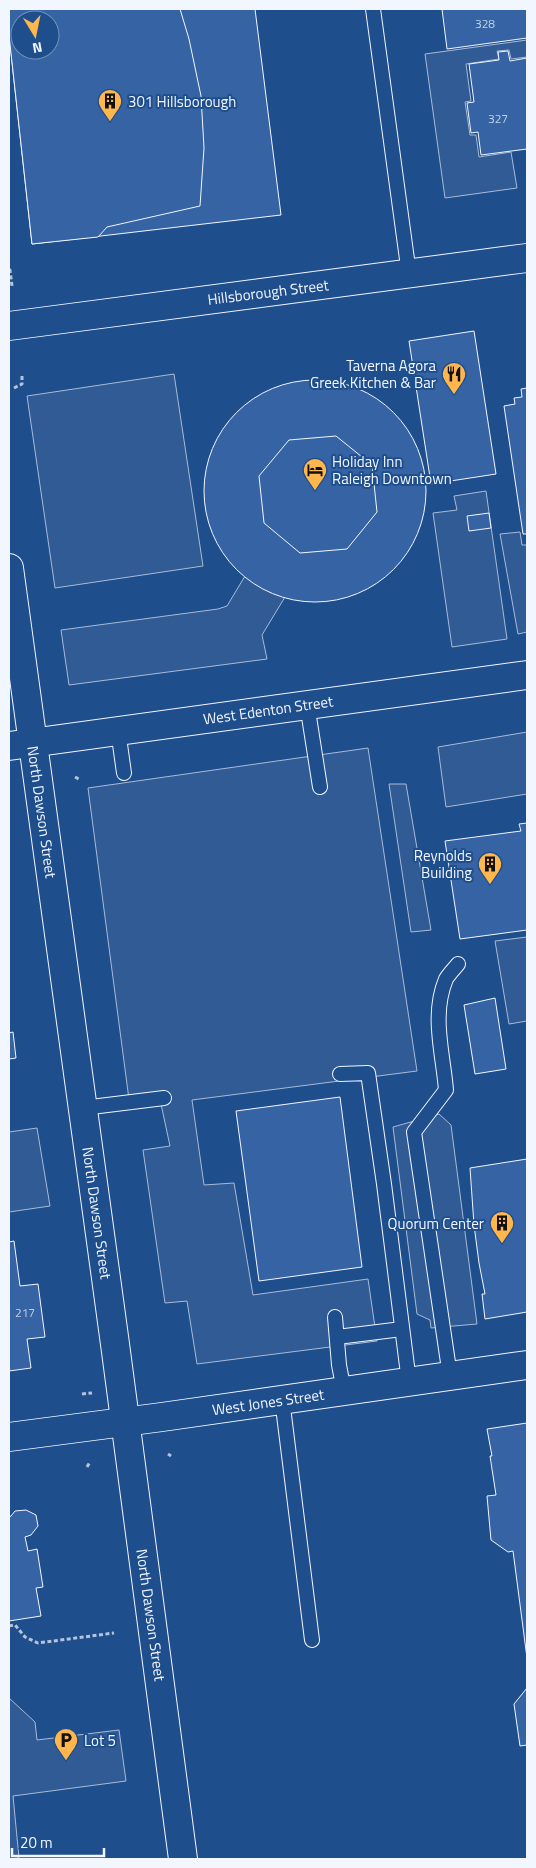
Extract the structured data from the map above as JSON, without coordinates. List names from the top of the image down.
{
  "streets": {
    "main road": [
      "Hillsborough Street",
      "West Edenton Street",
      "North Dawson Street",
      "West Jones Street"
    ]
  },
  "crossings": [
    ["West Edenton Street", "North Dawson Street"],
    ["North Dawson Street", "West Jones Street"]
  ],
  "places": {
    "building": ["301 Hillsborough", "Reynolds Building", "Quorum Center"],
    "restaurant": ["Taverna Agora Greek Kitchen & Bar"],
    "hotel": ["Holiday Inn Raleigh Downtown"],
    "parking": ["Lot 5"]
  },
  "house_numbers": ["328", "327", "217"],
  "scale_bar": "20 m",
  "north": "bottom"
}
